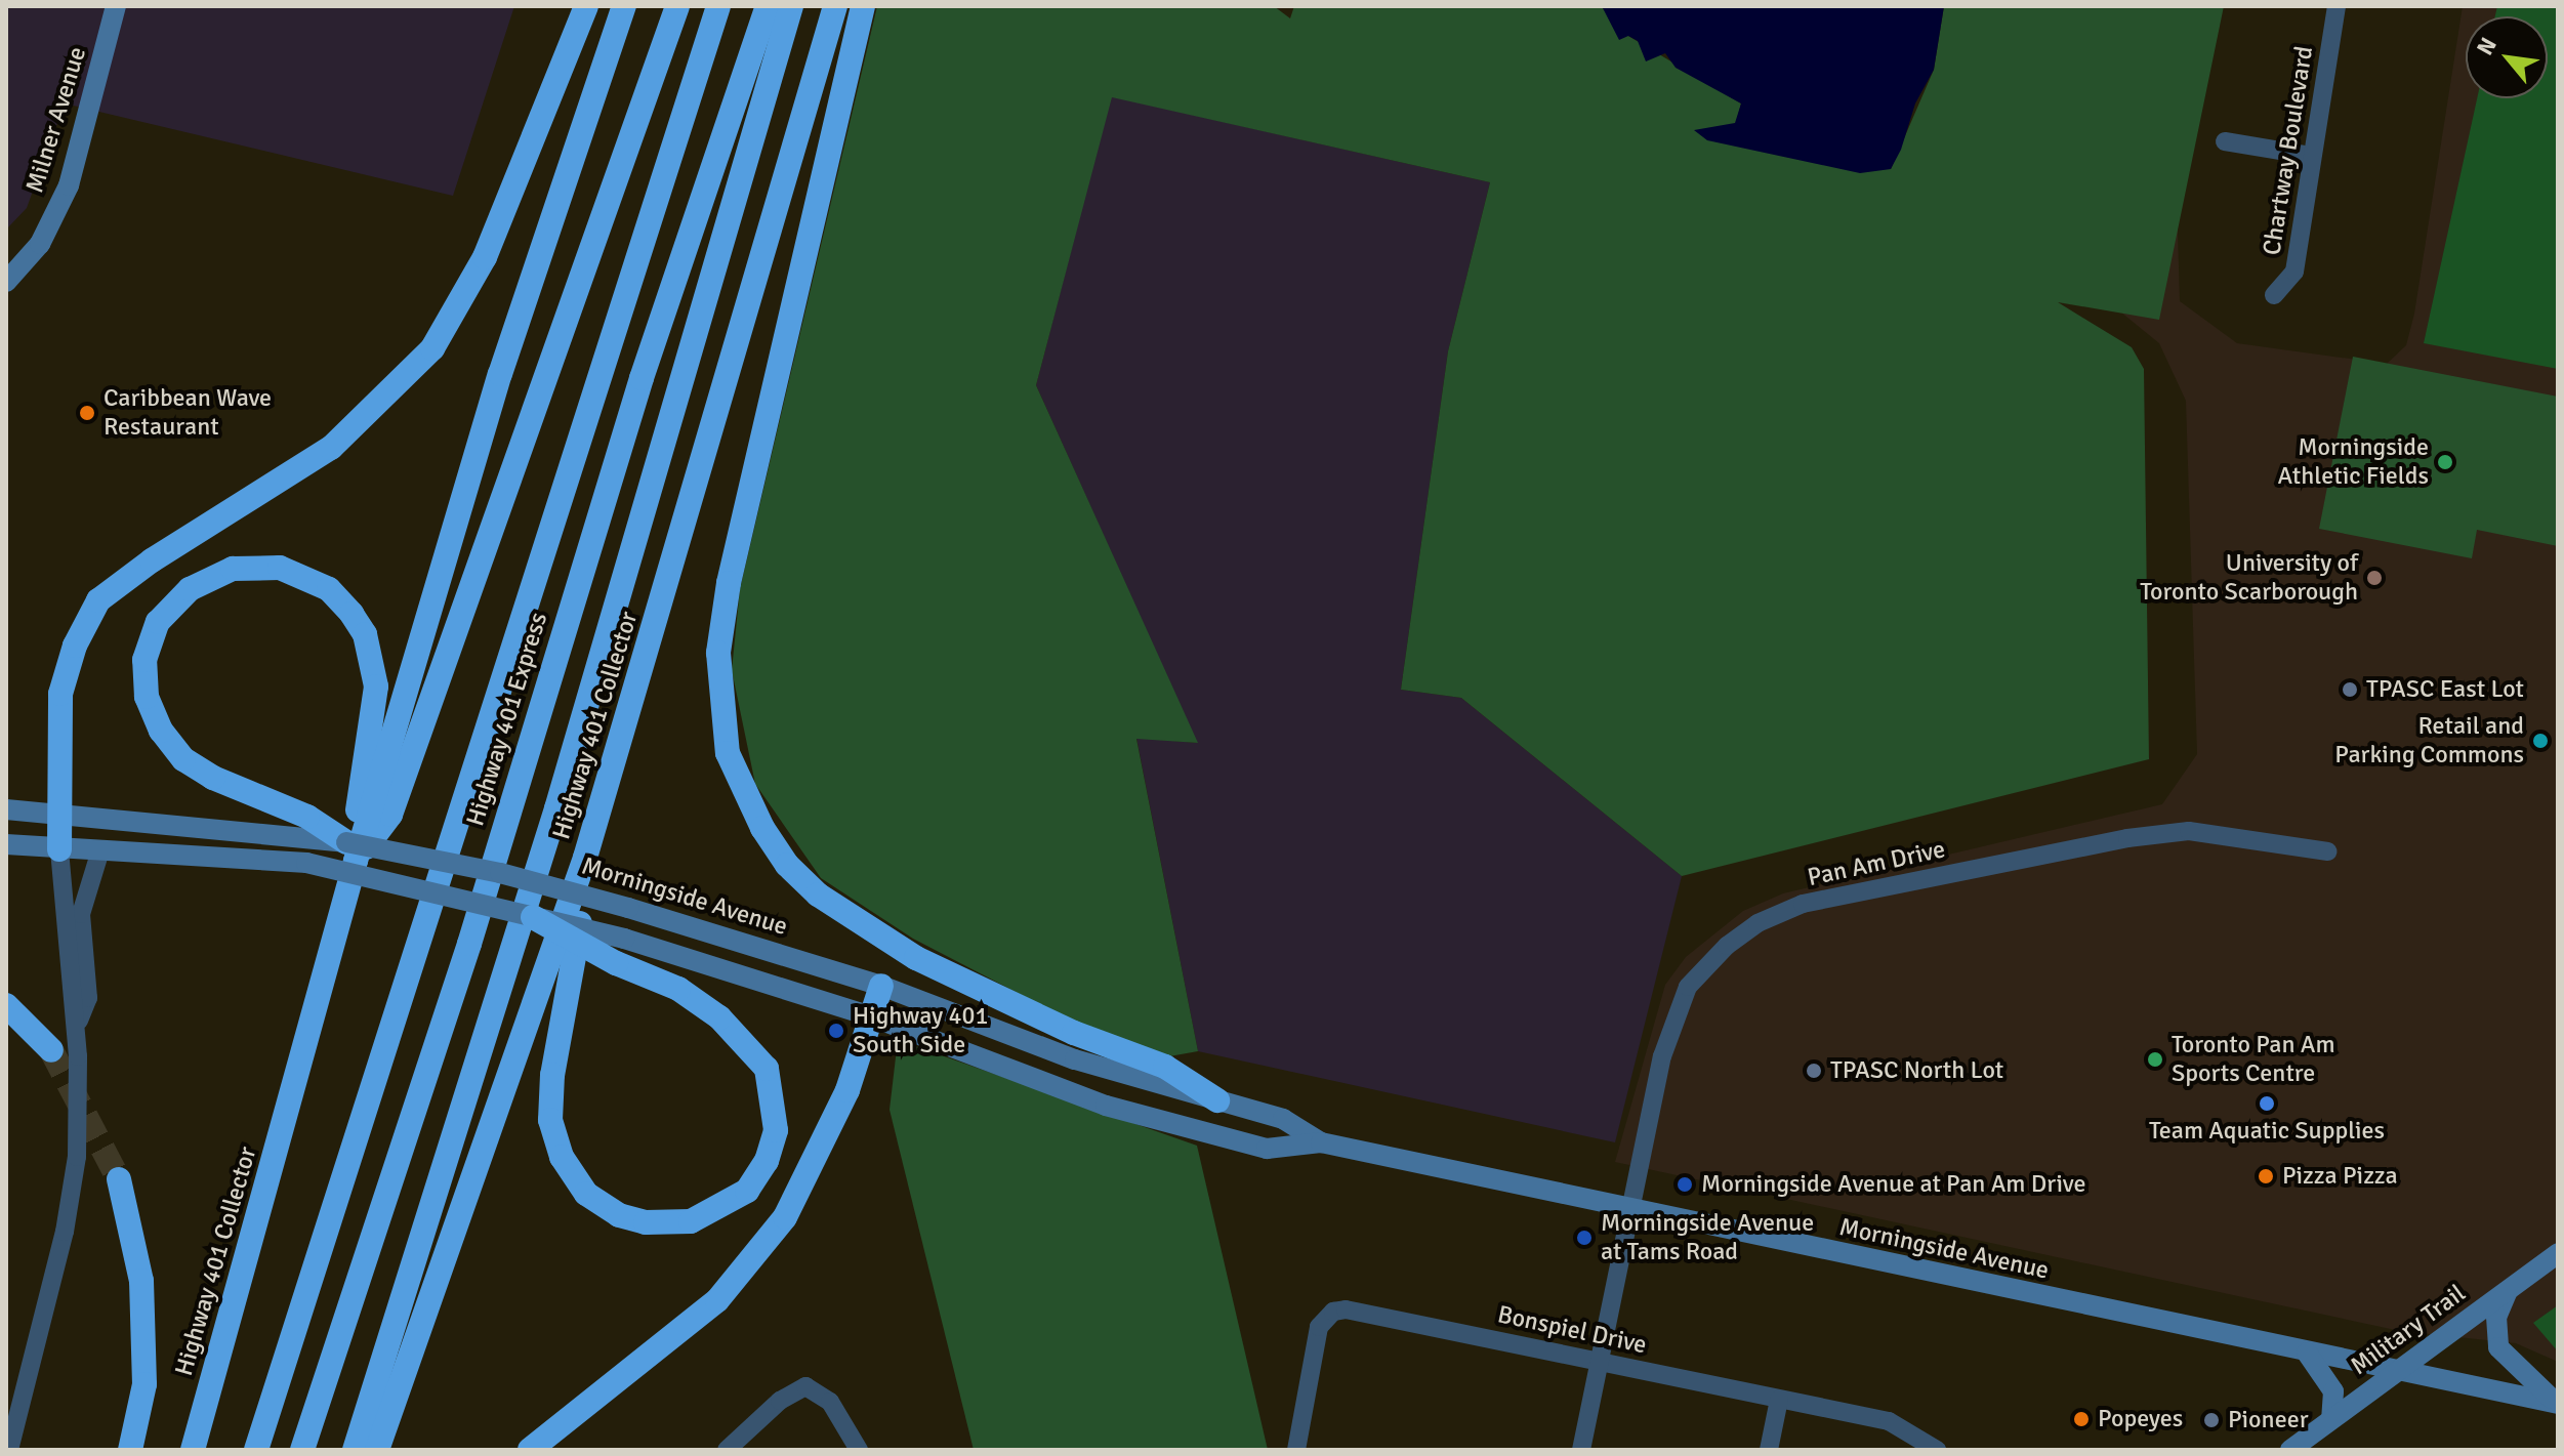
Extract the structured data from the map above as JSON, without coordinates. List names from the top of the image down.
{
  "streets": {
    "highway": ["Highway 401 Express", "Highway 401 Collector"],
    "main road": ["Milner Avenue", "Morningside Avenue", "Military Trail"],
    "street": ["Chartway Boulevard", "Pan Am Drive", "Bonspiel Drive"]
  },
  "crossings": [
    ["Highway 401 Collector", "Morningside Avenue"],
    ["Pan Am Drive", "Morningside Avenue"],
    ["Pan Am Drive", "Bonspiel Drive"],
    ["Morningside Avenue", "Military Trail"]
  ],
  "places": [
    "Caribbean Wave Restaurant",
    "Morningside Athletic Fields",
    "University of Toronto Scarborough",
    "TPASC East Lot",
    "Retail and Parking Commons",
    "Highway 401 South Side",
    "Toronto Pan Am Sports Centre",
    "TPASC North Lot",
    "Team Aquatic Supplies",
    "Pizza Pizza",
    "Morningside Avenue at Pan Am Drive",
    "Morningside Avenue at Tams Road",
    "Popeyes",
    "Pioneer"
  ],
  "north": "top left"
}
